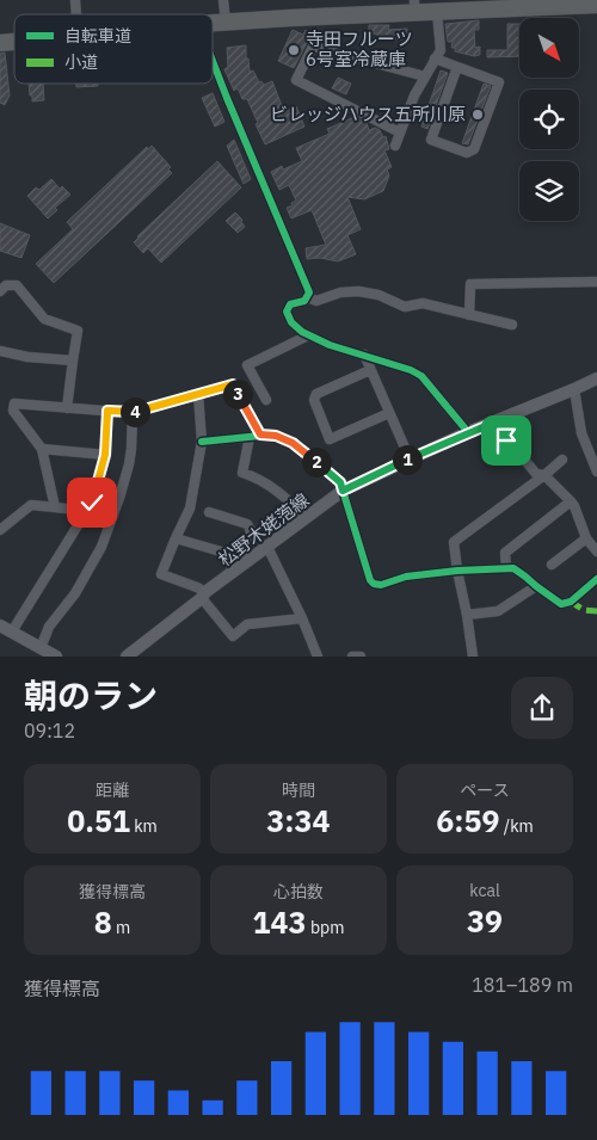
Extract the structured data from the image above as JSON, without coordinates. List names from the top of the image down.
{
  "streets": {
    "main road": ["松野木姥萢線"]
  },
  "places": ["寺田フルーツ 6号室冷蔵庫", "ビレッジハウス五所川原"],
  "legend": ["自転車道", "小道"],
  "north": "bottom right",
  "page": {
    "pins": [
      "3",
      "4",
      "1",
      "2"
    ],
    "heading": ["朝のラン", "09:12"],
    "stats": [
      ["距離", "0.51 km"],
      ["時間", "3:34"],
      ["ペース", "6:59 /km"],
      ["獲得標高", "8 m"],
      ["心拍数", "143 bpm"],
      ["kcal", "39"]
    ],
    "chart": ["獲得標高", "181–189 m"]
  }
}
